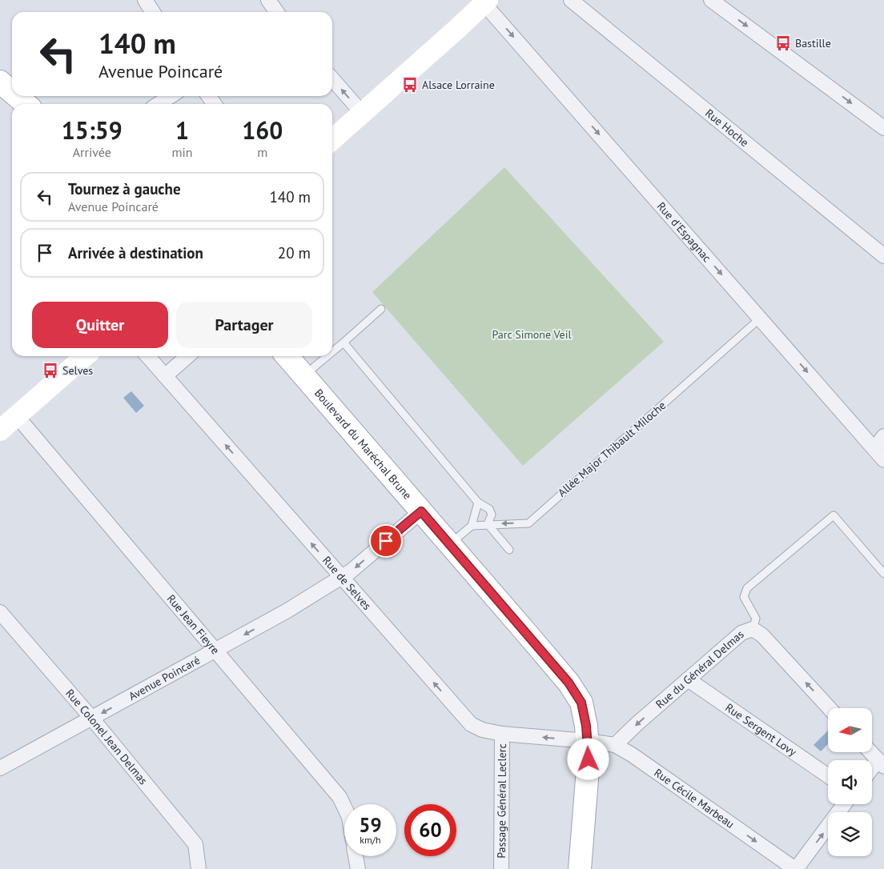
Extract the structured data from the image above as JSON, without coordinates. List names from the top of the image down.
{
  "streets": {
    "main road": ["Boulevard du Maréchal Brune"],
    "street": [
      "Rue Hoche",
      "Rue d'Espagnac",
      "Rue de Selves",
      "Rue Jean Fieyre",
      "Rue du Général Delmas",
      "Avenue Poincaré",
      "Rue Sergent Lovy",
      "Rue Colonel Jean Delmas",
      "Rue Cécile Marbeau",
      "Passage Général Leclerc"
    ],
    "lane": ["Allée Major Thibault Miloche"]
  },
  "crossings": [
    ["Rue d'Espagnac", "Allée Major Thibault Miloche"],
    ["Boulevard du Maréchal Brune", "Rue de Selves"],
    ["Boulevard du Maréchal Brune", "Avenue Poincaré"],
    ["Boulevard du Maréchal Brune", "Rue Cécile Marbeau"],
    ["Rue de Selves", "Avenue Poincaré"],
    ["Rue de Selves", "Rue Cécile Marbeau"],
    ["Rue de Selves", "Passage Général Leclerc"],
    ["Rue Jean Fieyre", "Avenue Poincaré"],
    ["Rue du Général Delmas", "Rue Sergent Lovy"],
    ["Rue du Général Delmas", "Rue Cécile Marbeau"],
    ["Avenue Poincaré", "Rue Colonel Jean Delmas"]
  ],
  "one_way": [
    "Rue d'Espagnac",
    "Allée Major Thibault Miloche",
    "Rue de Selves",
    "Avenue Poincaré",
    "Rue Cécile Marbeau"
  ],
  "parks": ["Parc Simone Veil"],
  "places": {
    "bus stop": ["Bastille", "Alsace Lorraine", "Selves"]
  },
  "north": "left",
  "page": {
    "turn": ["140 m", "Avenue Poincaré"],
    "eta": [
      "15:59",
      "Arrivée",
      "1",
      "min",
      "160",
      "m"
    ],
    "list": [
      {
        "name": "Tournez à gauche",
        "note": "Avenue Poincaré",
        "value": "140 m"
      },
      {
        "name": "Arrivée à destination",
        "value": "20 m"
      }
    ],
    "buttons": ["Quitter", "Partager"],
    "speed": "59 km/h",
    "limit": "60"
  }
}
